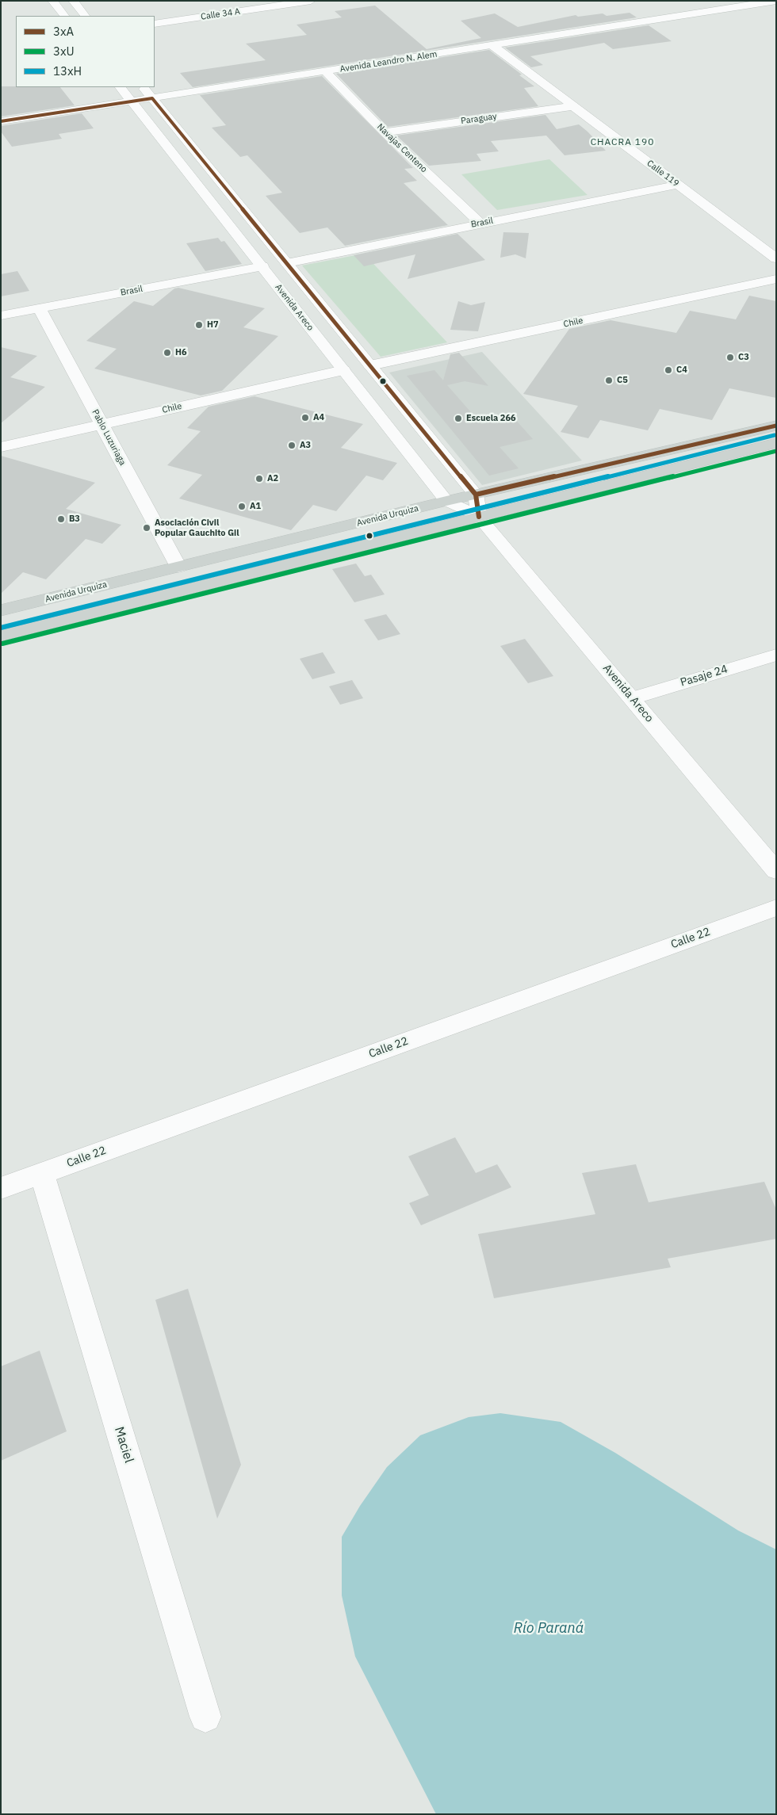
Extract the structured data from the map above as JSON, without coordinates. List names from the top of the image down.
{
  "streets": {
    "main road": ["Avenida Urquiza"],
    "street": [
      "Calle 34 A",
      "Avenida Leandro N. Alem",
      "Paraguay",
      "Navajas Centeno",
      "Calle 119",
      "Brasil",
      "Avenida Areco",
      "Chile",
      "Pablo Luzuriaga",
      "Pasaje 24",
      "Calle 22",
      "Maciel"
    ]
  },
  "crossings": [
    ["Avenida Leandro N. Alem", "Navajas Centeno"],
    ["Avenida Leandro N. Alem", "Calle 119"],
    ["Avenida Leandro N. Alem", "Avenida Areco"],
    ["Paraguay", "Navajas Centeno"],
    ["Paraguay", "Calle 119"],
    ["Navajas Centeno", "Brasil"],
    ["Calle 119", "Brasil"],
    ["Brasil", "Avenida Areco"],
    ["Brasil", "Pablo Luzuriaga"],
    ["Avenida Areco", "Chile"],
    ["Avenida Areco", "Avenida Urquiza"],
    ["Avenida Areco", "Pasaje 24"],
    ["Chile", "Pablo Luzuriaga"],
    ["Pablo Luzuriaga", "Avenida Urquiza"],
    ["Calle 22", "Maciel"]
  ],
  "districts": ["CHACRA 190"],
  "water": ["Río Paraná"],
  "places": [
    "H7",
    "H6",
    "C3",
    "C4",
    "C5",
    "A4",
    "Escuela 266",
    "A3",
    "A2",
    "A1",
    "B3",
    "Asociación Civil Popular Gauchito Gil"
  ],
  "lines": ["transit line 3xA", "transit line 13xH", "transit line 3xU"],
  "legend": ["3xA", "3xU", "13xH"]
}
